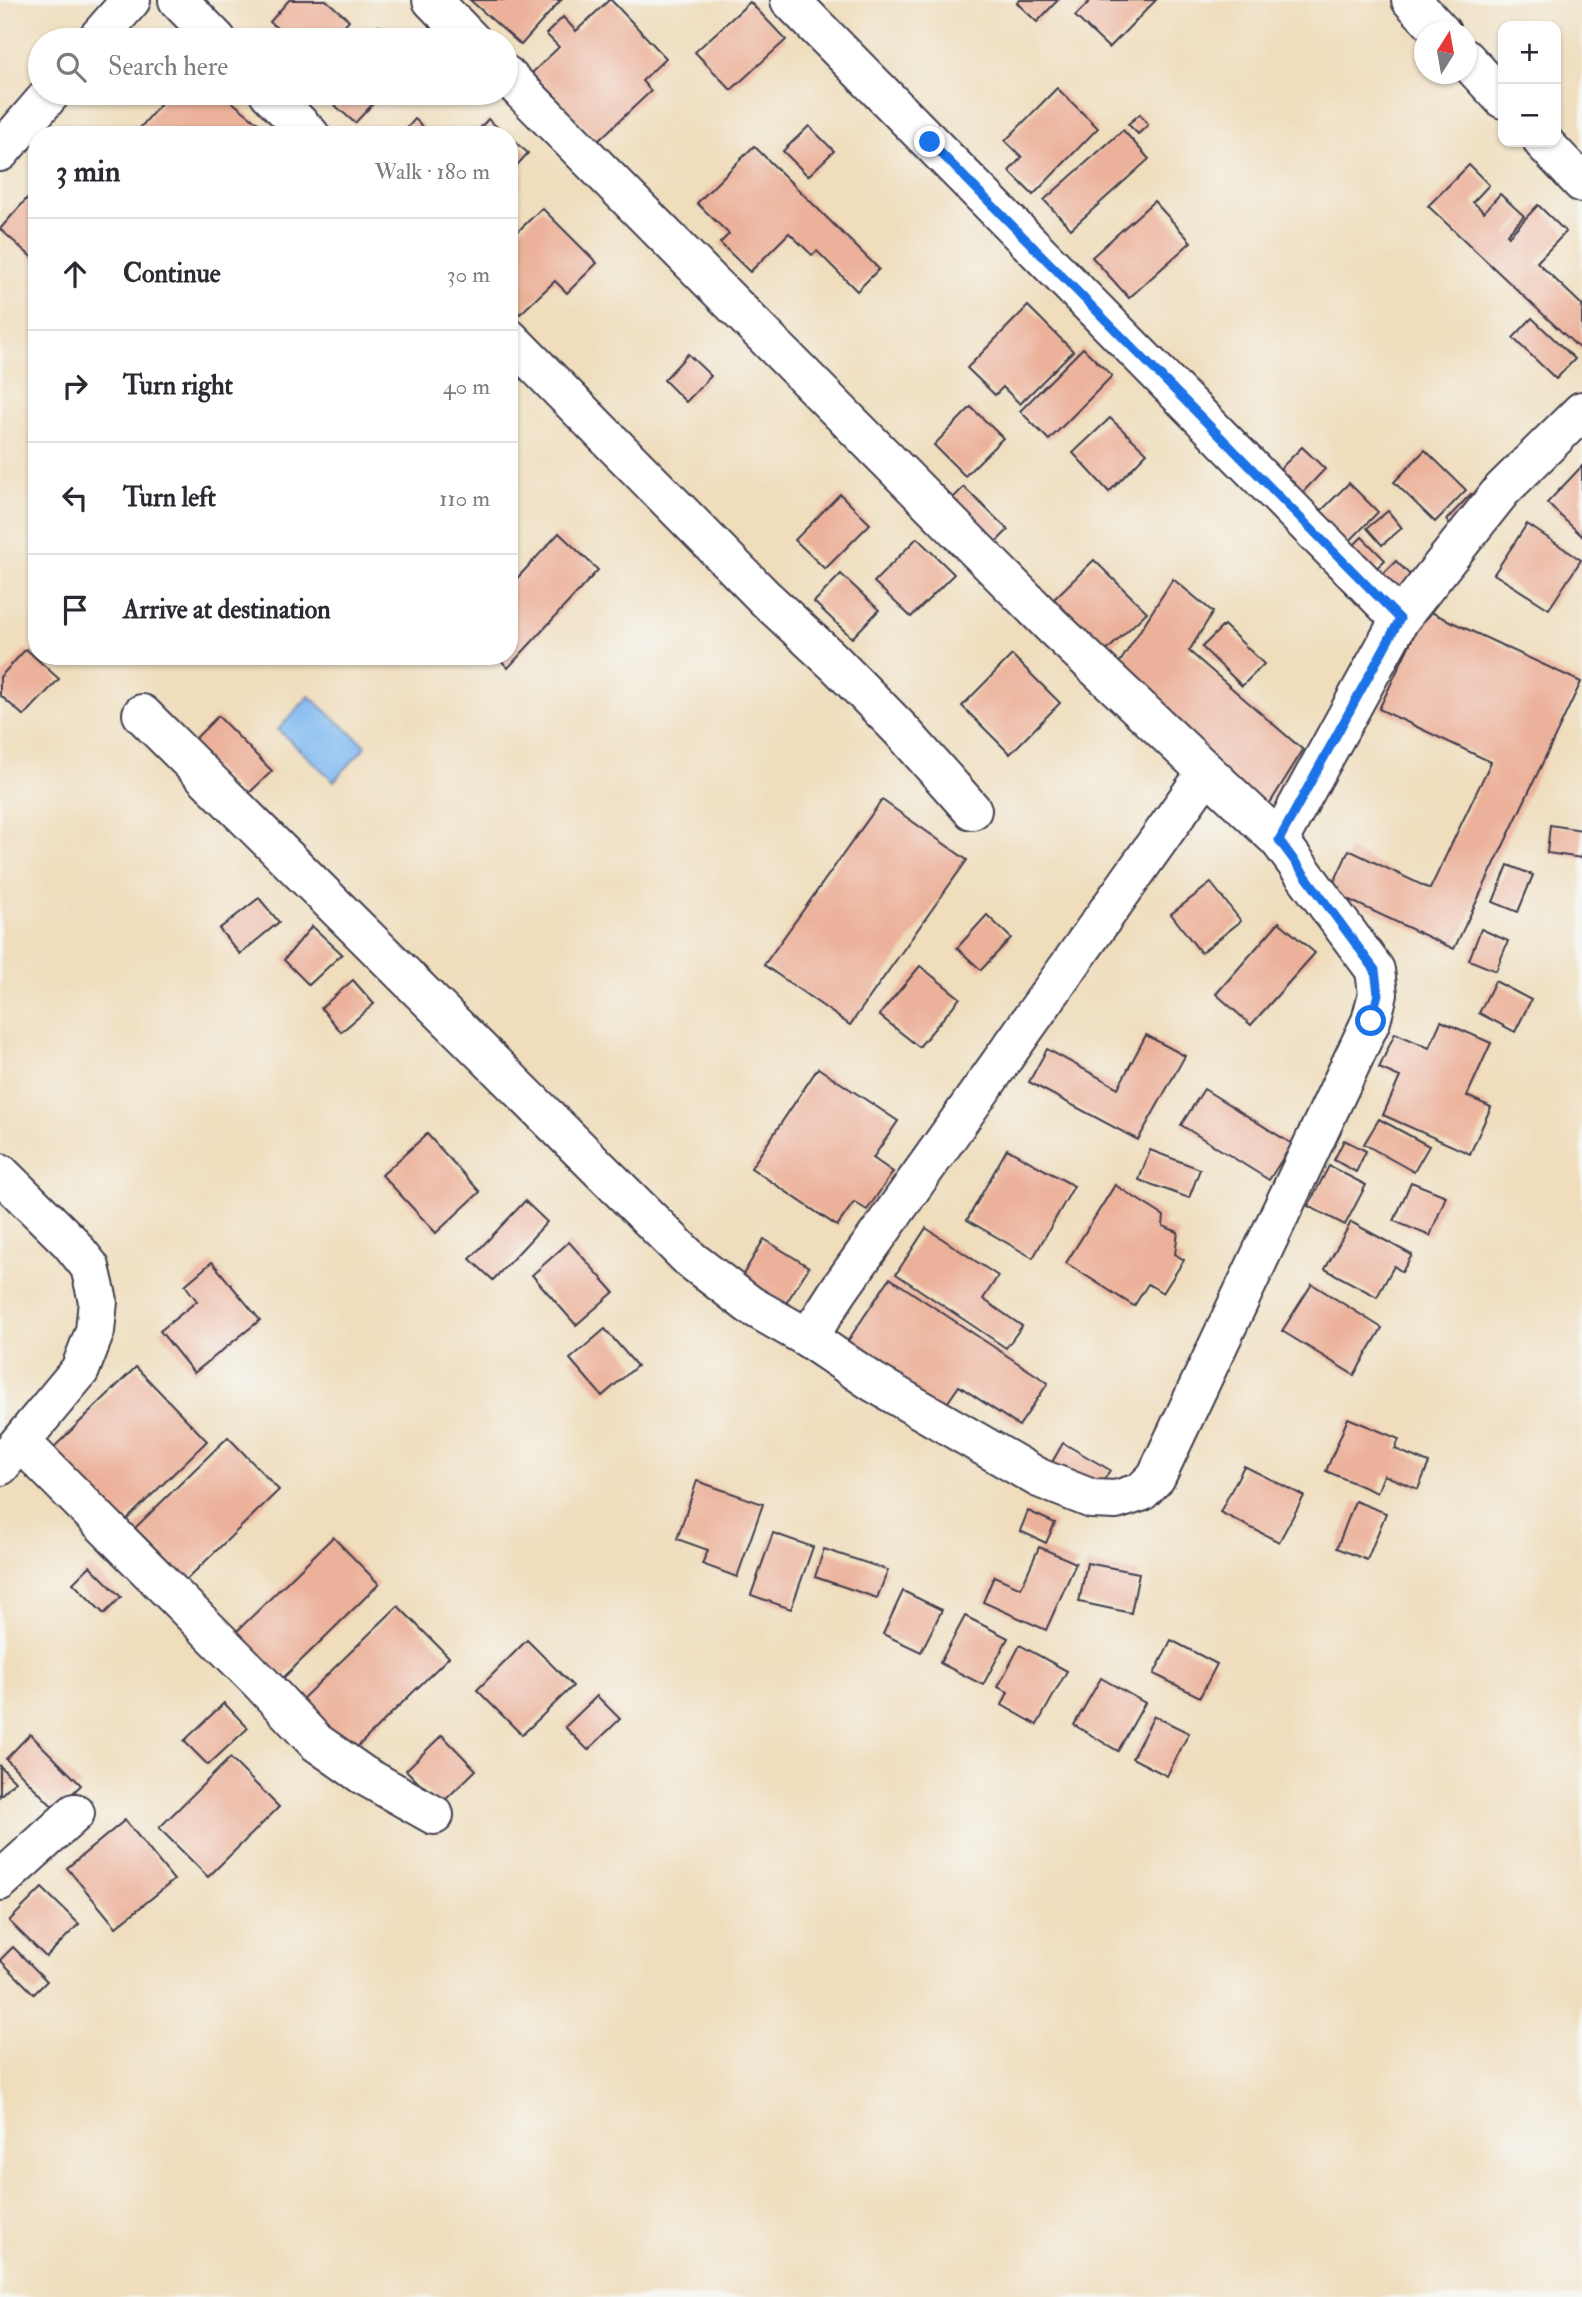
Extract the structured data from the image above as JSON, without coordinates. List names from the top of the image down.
{
  "north": "top",
  "page": {
    "map_buttons": ["+", "−"],
    "search": "Search here",
    "heading": ["3 min", "Walk · 180 m"],
    "list": [
      ["Continue", "30 m"],
      ["Turn right", "40 m"],
      ["Turn left", "110 m"],
      "Arrive at destination"
    ]
  }
}
